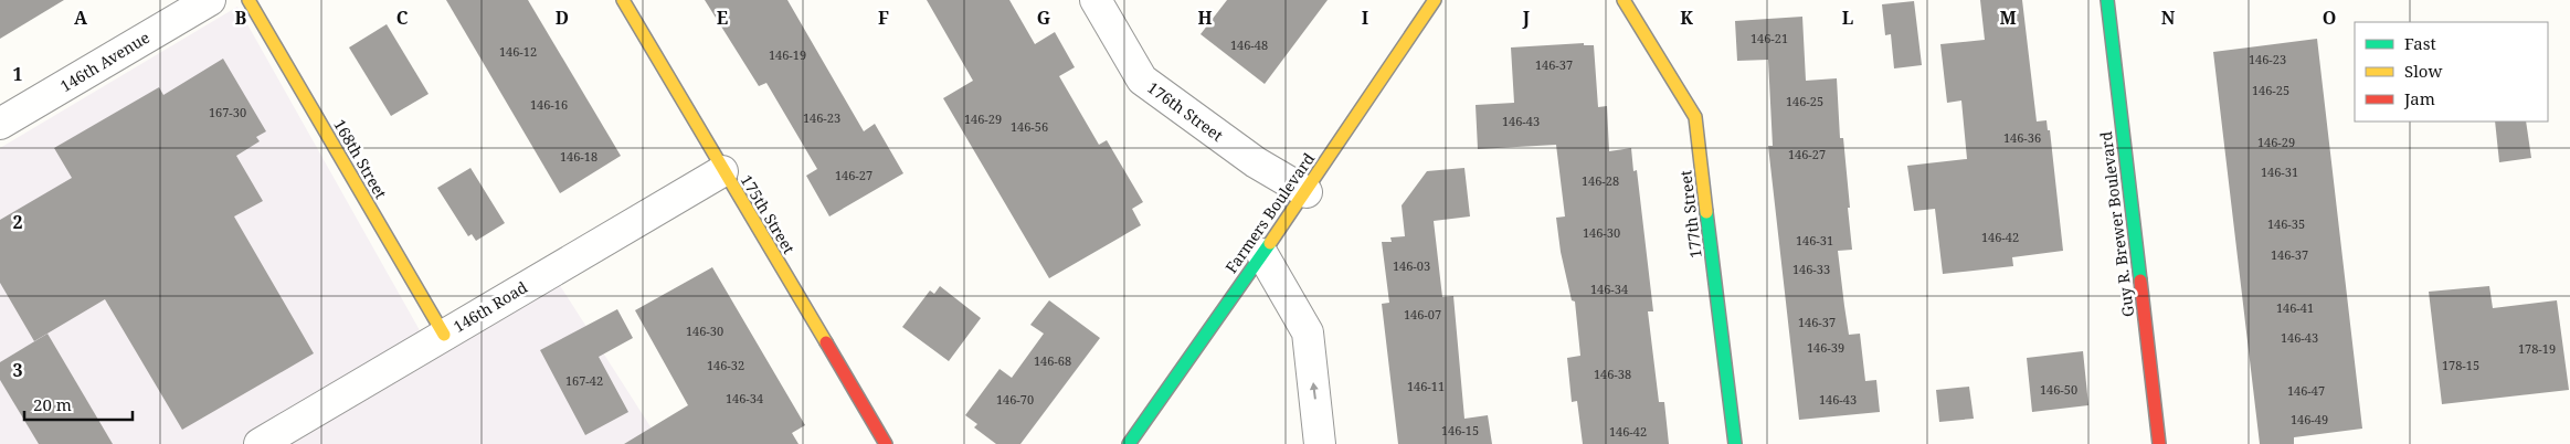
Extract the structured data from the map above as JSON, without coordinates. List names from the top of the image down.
{
  "streets": {
    "street": [
      "146th Avenue",
      "176th Street",
      "168th Street",
      "Farmers Boulevard",
      "175th Street",
      "177th Street",
      "Guy R. Brewer Boulevard",
      "146th Road"
    ]
  },
  "crossings": [
    ["176th Street", "Farmers Boulevard"],
    ["168th Street", "146th Road"],
    ["175th Street", "146th Road"]
  ],
  "house_numbers": [
    "146-21",
    "146-48",
    "146-12",
    "146-19",
    "146-23",
    "146-37",
    "146-25",
    "146-25",
    "146-16",
    "167-30",
    "146-23",
    "146-29",
    "146-43",
    "146-56",
    "146-36",
    "146-29",
    "146-27",
    "146-18",
    "146-31",
    "146-27",
    "146-28",
    "146-35",
    "146-30",
    "146-42",
    "146-31",
    "146-37",
    "146-03",
    "146-33",
    "146-34",
    "146-41",
    "146-07",
    "146-37",
    "146-30",
    "146-43",
    "146-39",
    "178-19",
    "146-68",
    "146-32",
    "178-15",
    "146-38",
    "167-42",
    "146-11",
    "146-50",
    "146-47",
    "146-34",
    "146-70",
    "146-43",
    "146-49",
    "146-15",
    "146-42"
  ],
  "legend": ["Fast", "Slow", "Jam"],
  "scale_bar": "20 m",
  "grid": {
    "columns": [
      "A",
      "B",
      "C",
      "D",
      "E",
      "F",
      "G",
      "H",
      "I",
      "J",
      "K",
      "L",
      "M",
      "N",
      "O"
    ],
    "rows": ["1", "2", "3"]
  }
}
